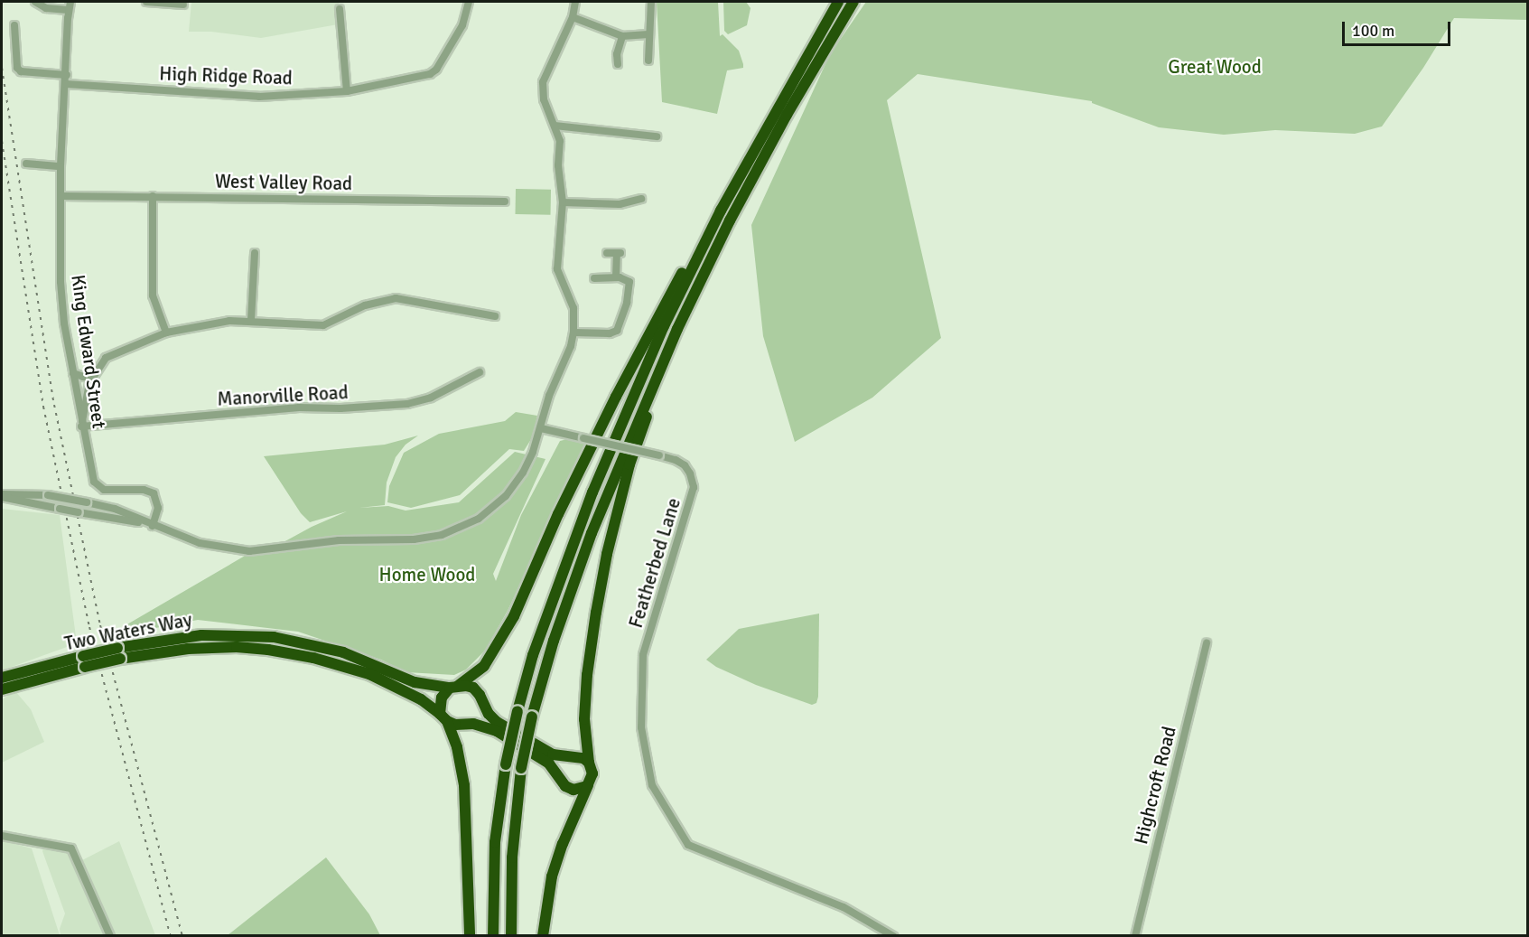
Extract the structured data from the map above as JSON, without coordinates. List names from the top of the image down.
{
  "streets": {
    "highway": ["Two Waters Way"],
    "street": [
      "High Ridge Road",
      "West Valley Road",
      "King Edward Street",
      "Manorville Road",
      "Featherbed Lane",
      "Highcroft Road"
    ]
  },
  "crossings": [
    ["High Ridge Road", "King Edward Street"],
    ["West Valley Road", "King Edward Street"],
    ["King Edward Street", "Manorville Road"]
  ],
  "parks": ["Great Wood", "Home Wood"],
  "scale_bar": "100 m"
}
